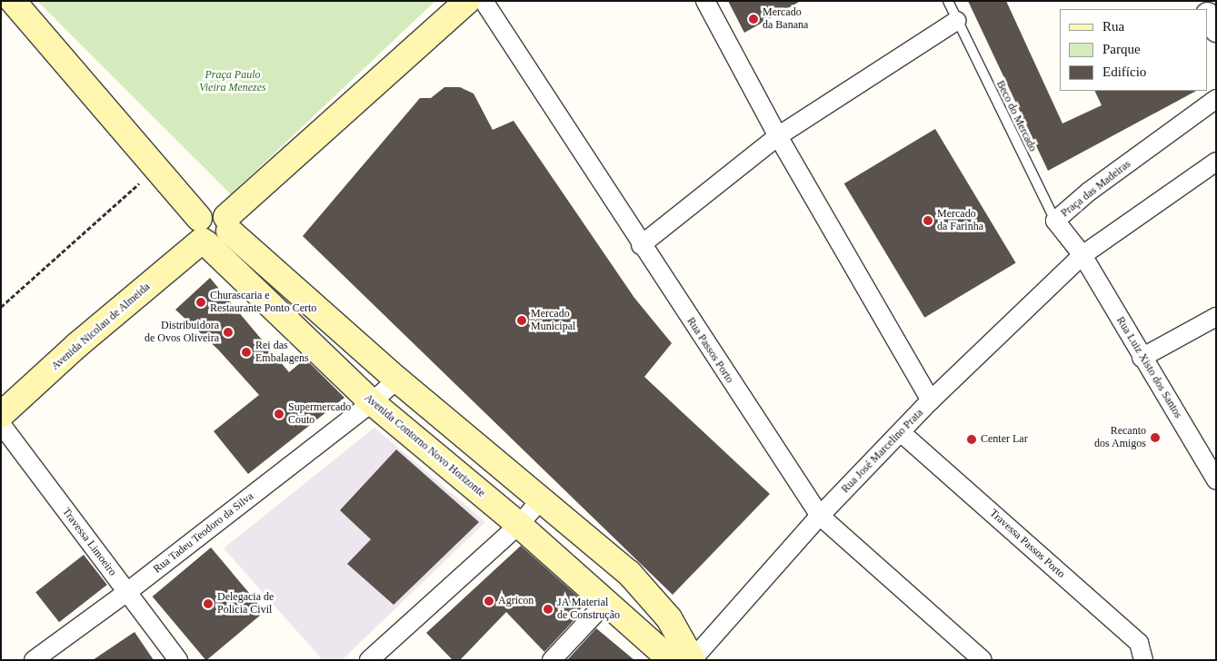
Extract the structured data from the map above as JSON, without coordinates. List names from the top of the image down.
{
  "streets": {
    "main road": ["Avenida Nicolau de Almeida", "Avenida Contorno Novo Horizonte"],
    "street": [
      "Praça das Madeiras",
      "Rua Passos Porto",
      "Rua Luiz Xisto dos Santos",
      "Rua José Marcelino Prata",
      "Rua Tadeu Teodoro da Silva",
      "Travessa Limoeiro",
      "Travessa Passos Porto"
    ],
    "lane": ["Beco do Mercado"]
  },
  "crossings": [
    ["Beco do Mercado", "Praça das Madeiras"],
    ["Praça das Madeiras", "Rua Luiz Xisto dos Santos"],
    ["Praça das Madeiras", "Rua José Marcelino Prata"],
    ["Avenida Nicolau de Almeida", "Avenida Contorno Novo Horizonte"],
    ["Rua Passos Porto", "Rua José Marcelino Prata"],
    ["Rua Luiz Xisto dos Santos", "Rua José Marcelino Prata"],
    ["Avenida Contorno Novo Horizonte", "Rua José Marcelino Prata"],
    ["Avenida Contorno Novo Horizonte", "Rua Tadeu Teodoro da Silva"],
    ["Rua José Marcelino Prata", "Travessa Passos Porto"],
    ["Rua Tadeu Teodoro da Silva", "Travessa Limoeiro"]
  ],
  "parks": ["Praça Paulo Vieira Menezes"],
  "places": [
    "Mercado da Banana",
    "Mercado da Farinha",
    "Churascaria e Restaurante Ponto Certo",
    "Mercado Municipal",
    "Distribuidora de Ovos Oliveira",
    "Rei das Embalagens",
    "Supermercado Couto",
    "Recanto dos Amigos",
    "Center Lar",
    "Agricon",
    "Delegacia de Policia Civil",
    "JA Material de Construção"
  ],
  "legend": ["Rua", "Parque", "Edifício"]
}
